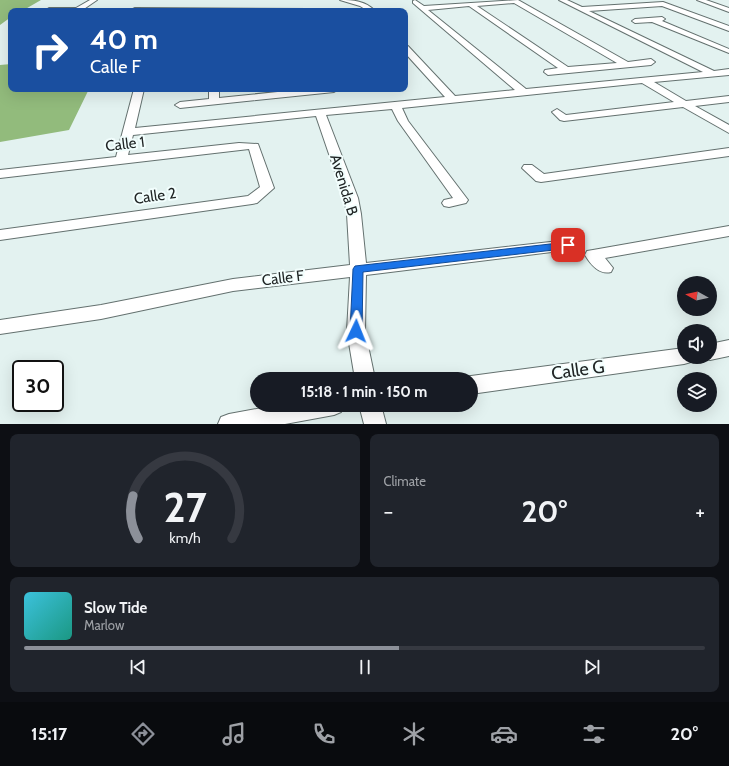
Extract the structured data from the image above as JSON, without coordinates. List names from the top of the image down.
{
  "streets": {
    "street": [
      "Calle 1",
      "Avenida B",
      "Calle 2",
      "Calle F",
      "Calle G"
    ]
  },
  "crossings": [
    ["Calle 1", "Calle 2"],
    ["Avenida B", "Calle F"]
  ],
  "north": "left",
  "page": {
    "turn": ["40 m", "Calle F"],
    "limit": "30",
    "trip": "15:18 · 1 min · 150 m",
    "tile": "Climate",
    "heat": ["−", "20°", "+"],
    "song": ["Slow Tide", "Marlow"],
    "tabs": ["15:17", "20°"],
    "gauge": ["27", "km/h"]
  }
}
